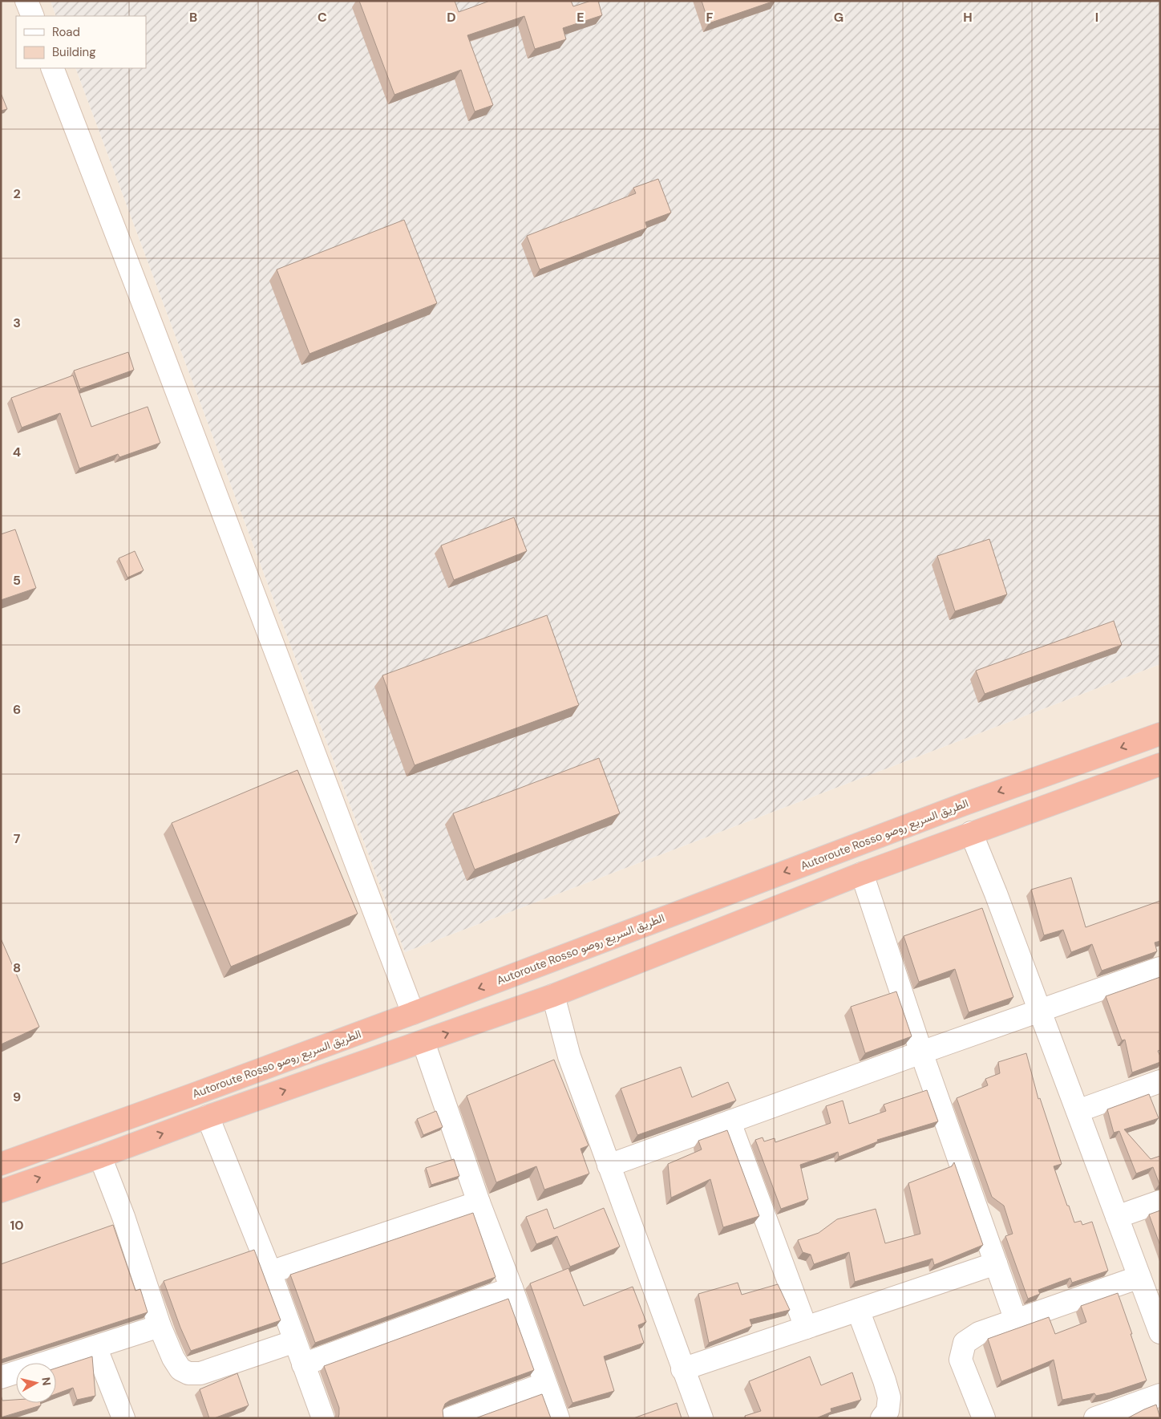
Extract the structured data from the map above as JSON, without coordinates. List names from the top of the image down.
{
  "streets": {
    "highway": ["Autoroute Rosso الطريق السريع روصو"]
  },
  "legend": ["Road", "Building"],
  "north": "right",
  "grid": {
    "columns": [
      "B",
      "C",
      "D",
      "E",
      "F",
      "G",
      "H",
      "I"
    ],
    "rows": [
      "2",
      "3",
      "4",
      "5",
      "6",
      "7",
      "8",
      "9",
      "10"
    ]
  }
}
